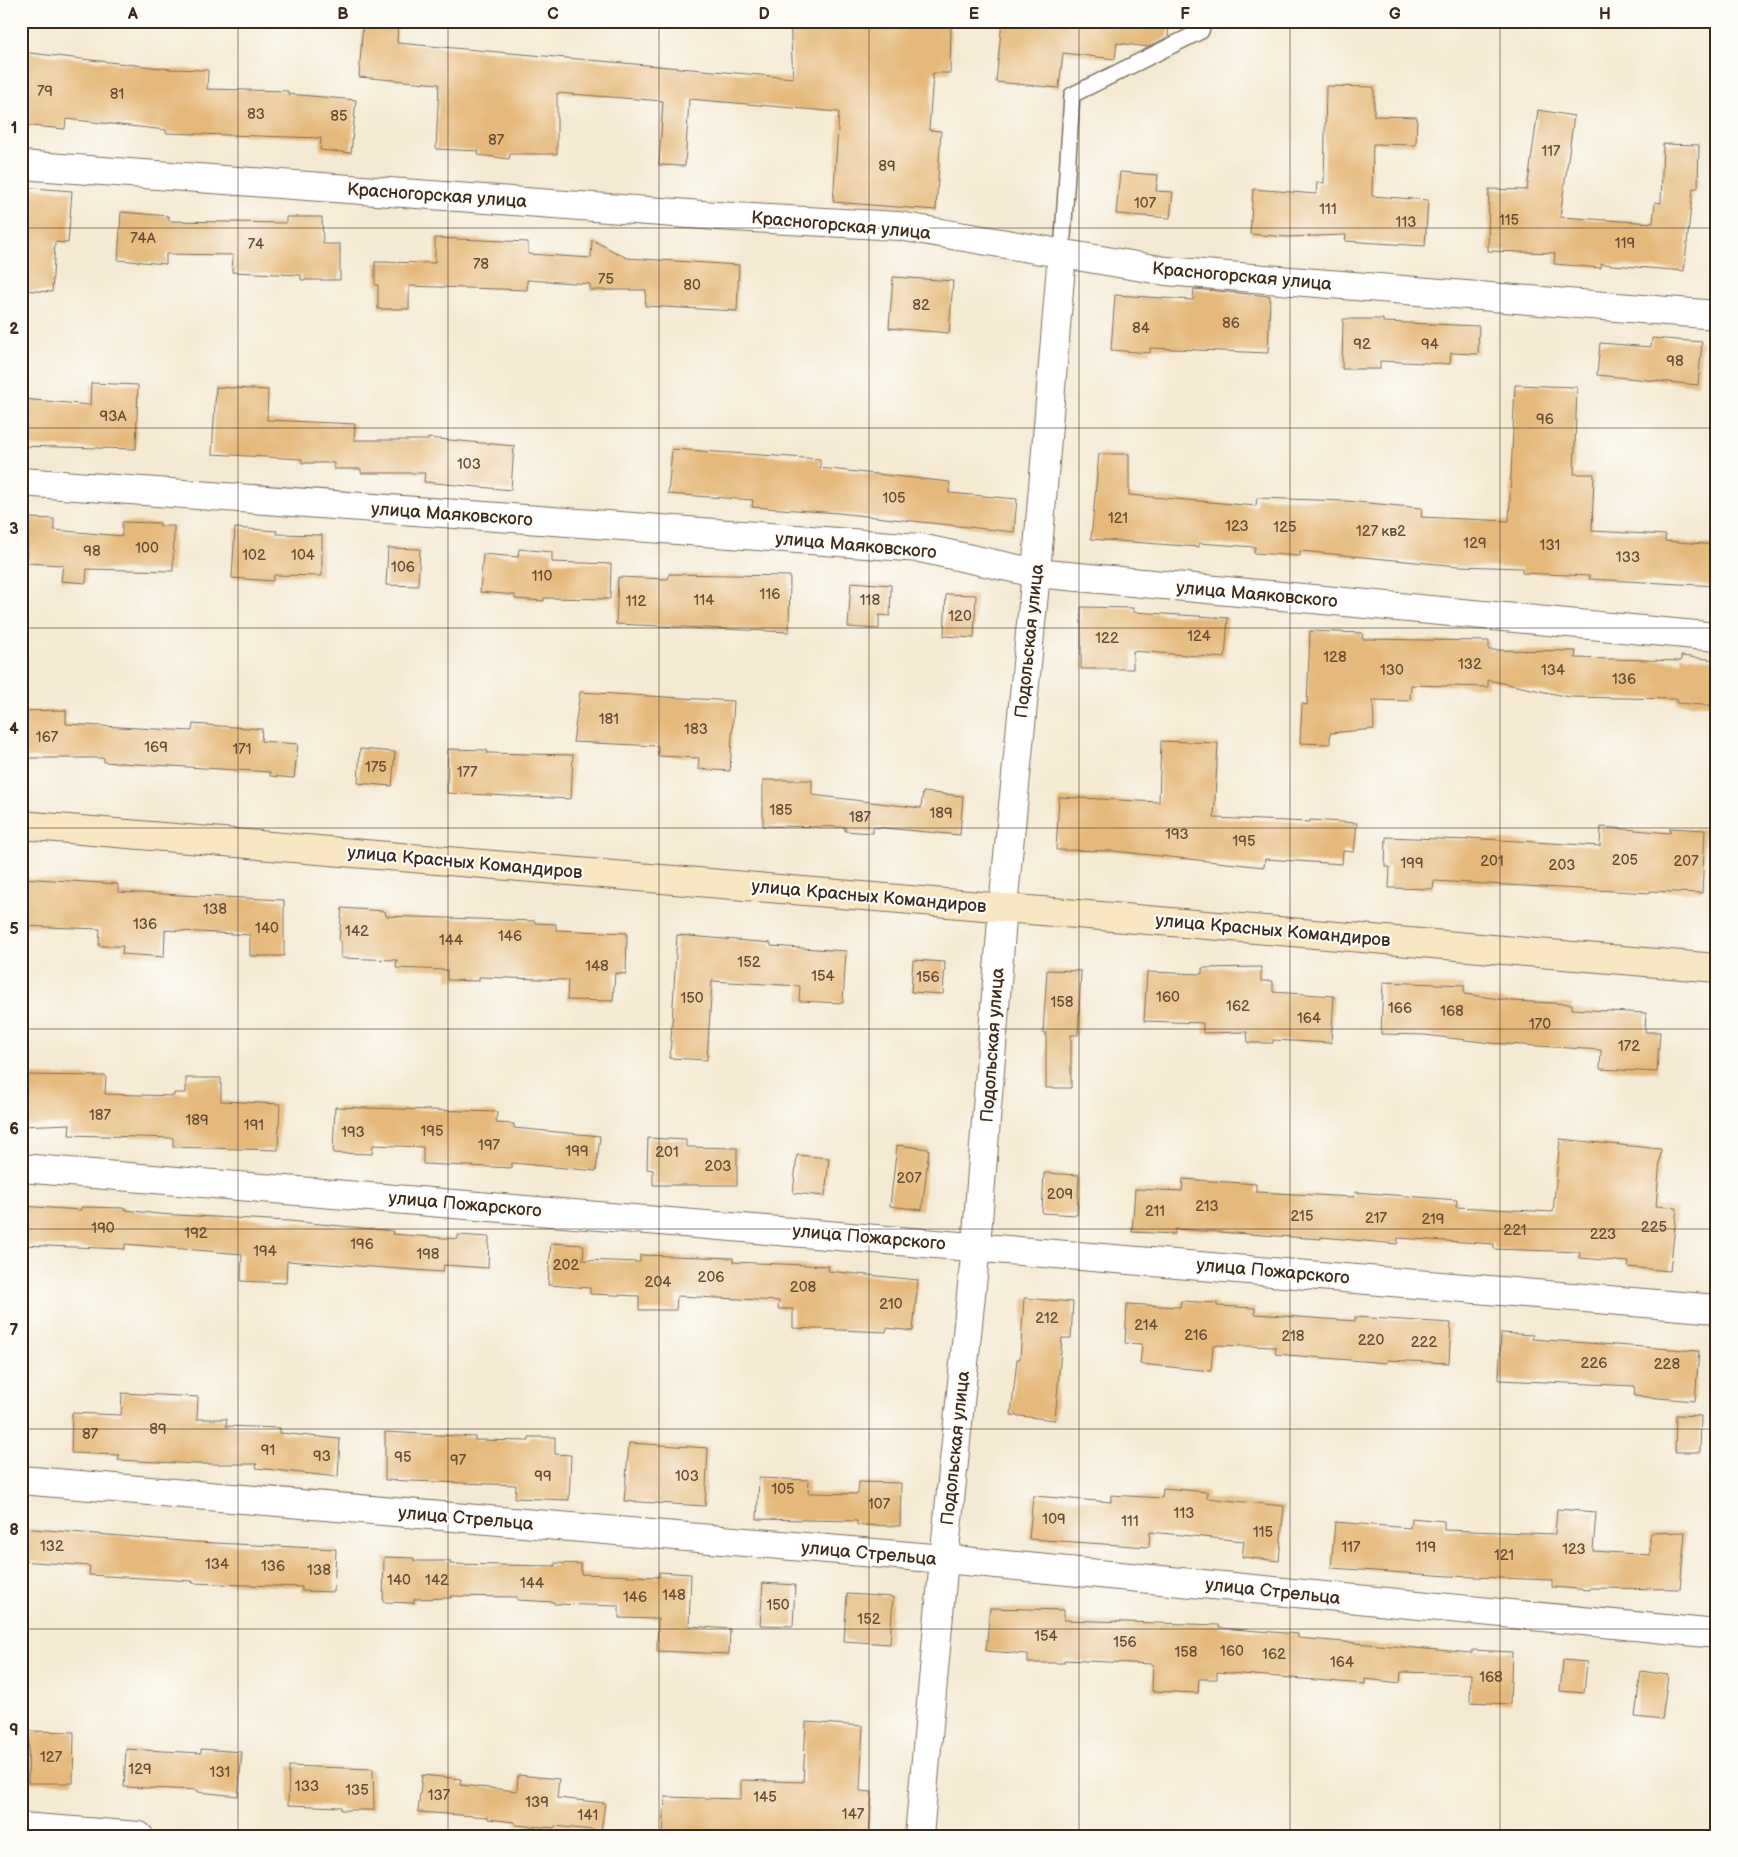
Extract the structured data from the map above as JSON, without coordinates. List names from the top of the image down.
{
  "streets": {
    "street": [
      "Красногорская улица",
      "улица Маяковского",
      "Подольская улица",
      "улица Красных Командиров",
      "улица Пожарского",
      "улица Стрельца"
    ]
  },
  "crossings": [
    ["Красногорская улица", "Подольская улица"],
    ["улица Маяковского", "Подольская улица"],
    ["Подольская улица", "улица Красных Командиров"],
    ["Подольская улица", "улица Пожарского"],
    ["Подольская улица", "улица Стрельца"]
  ],
  "house_numbers": [
    "79",
    "81",
    "83",
    "85",
    "87",
    "117",
    "89",
    "107",
    "111",
    "115",
    "113",
    "74А",
    "119",
    "74",
    "78",
    "75",
    "80",
    "82",
    "86",
    "84",
    "92",
    "94",
    "98",
    "93А",
    "96",
    "103",
    "105",
    "121",
    "123",
    "125",
    "127 кв2",
    "129",
    "131",
    "100",
    "98",
    "102",
    "104",
    "133",
    "106",
    "110",
    "116",
    "114",
    "118",
    "112",
    "120",
    "124",
    "122",
    "128",
    "132",
    "130",
    "134",
    "136",
    "181",
    "183",
    "167",
    "169",
    "171",
    "175",
    "177",
    "185",
    "189",
    "187",
    "193",
    "195",
    "205",
    "201",
    "207",
    "199",
    "203",
    "138",
    "136",
    "140",
    "142",
    "146",
    "144",
    "152",
    "148",
    "154",
    "156",
    "160",
    "150",
    "158",
    "162",
    "166",
    "168",
    "164",
    "170",
    "172",
    "187",
    "189",
    "191",
    "195",
    "193",
    "197",
    "199",
    "201",
    "203",
    "207",
    "209",
    "213",
    "211",
    "215",
    "217",
    "219",
    "225",
    "190",
    "221",
    "192",
    "223",
    "196",
    "194",
    "198",
    "202",
    "206",
    "204",
    "208",
    "210",
    "212",
    "214",
    "216",
    "218",
    "220",
    "222",
    "226",
    "228",
    "89",
    "87",
    "91",
    "93",
    "95",
    "97",
    "99",
    "103",
    "105",
    "107",
    "113",
    "109",
    "111",
    "115",
    "132",
    "117",
    "119",
    "123",
    "121",
    "134",
    "136",
    "138",
    "140",
    "142",
    "144",
    "148",
    "146",
    "150",
    "152",
    "154",
    "156",
    "160",
    "158",
    "162",
    "164",
    "168",
    "127",
    "129",
    "131",
    "133",
    "135",
    "137",
    "145",
    "139",
    "147",
    "141"
  ],
  "grid": {
    "columns": [
      "A",
      "B",
      "C",
      "D",
      "E",
      "F",
      "G",
      "H"
    ],
    "rows": [
      "1",
      "2",
      "3",
      "4",
      "5",
      "6",
      "7",
      "8",
      "9"
    ]
  }
}
